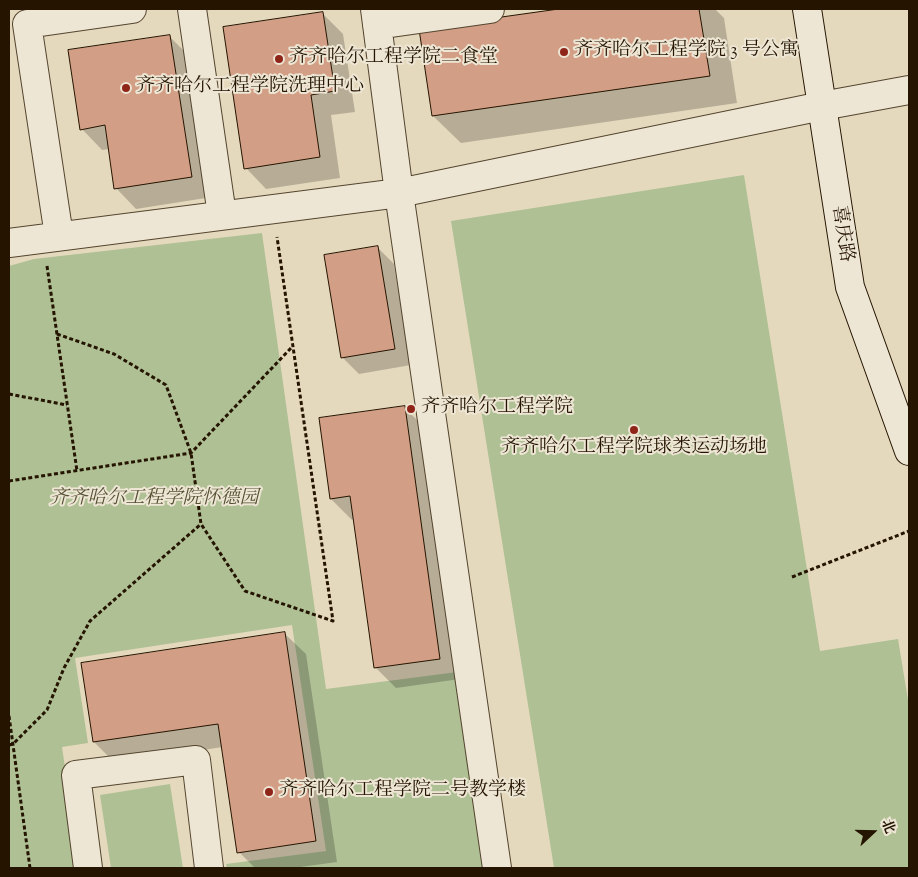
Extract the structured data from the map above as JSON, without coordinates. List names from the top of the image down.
{
  "streets": {
    "street": ["喜庆路"]
  },
  "parks": ["齐齐哈尔工程学院怀德园"],
  "places": [
    "齐齐哈尔工程学院 3 号公寓",
    "齐齐哈尔工程学院二食堂",
    "齐齐哈尔工程学院洗理中心",
    "齐齐哈尔工程学院",
    "齐齐哈尔工程学院球类运动场地",
    "齐齐哈尔工程学院二号教学楼"
  ],
  "north": "right"
}
